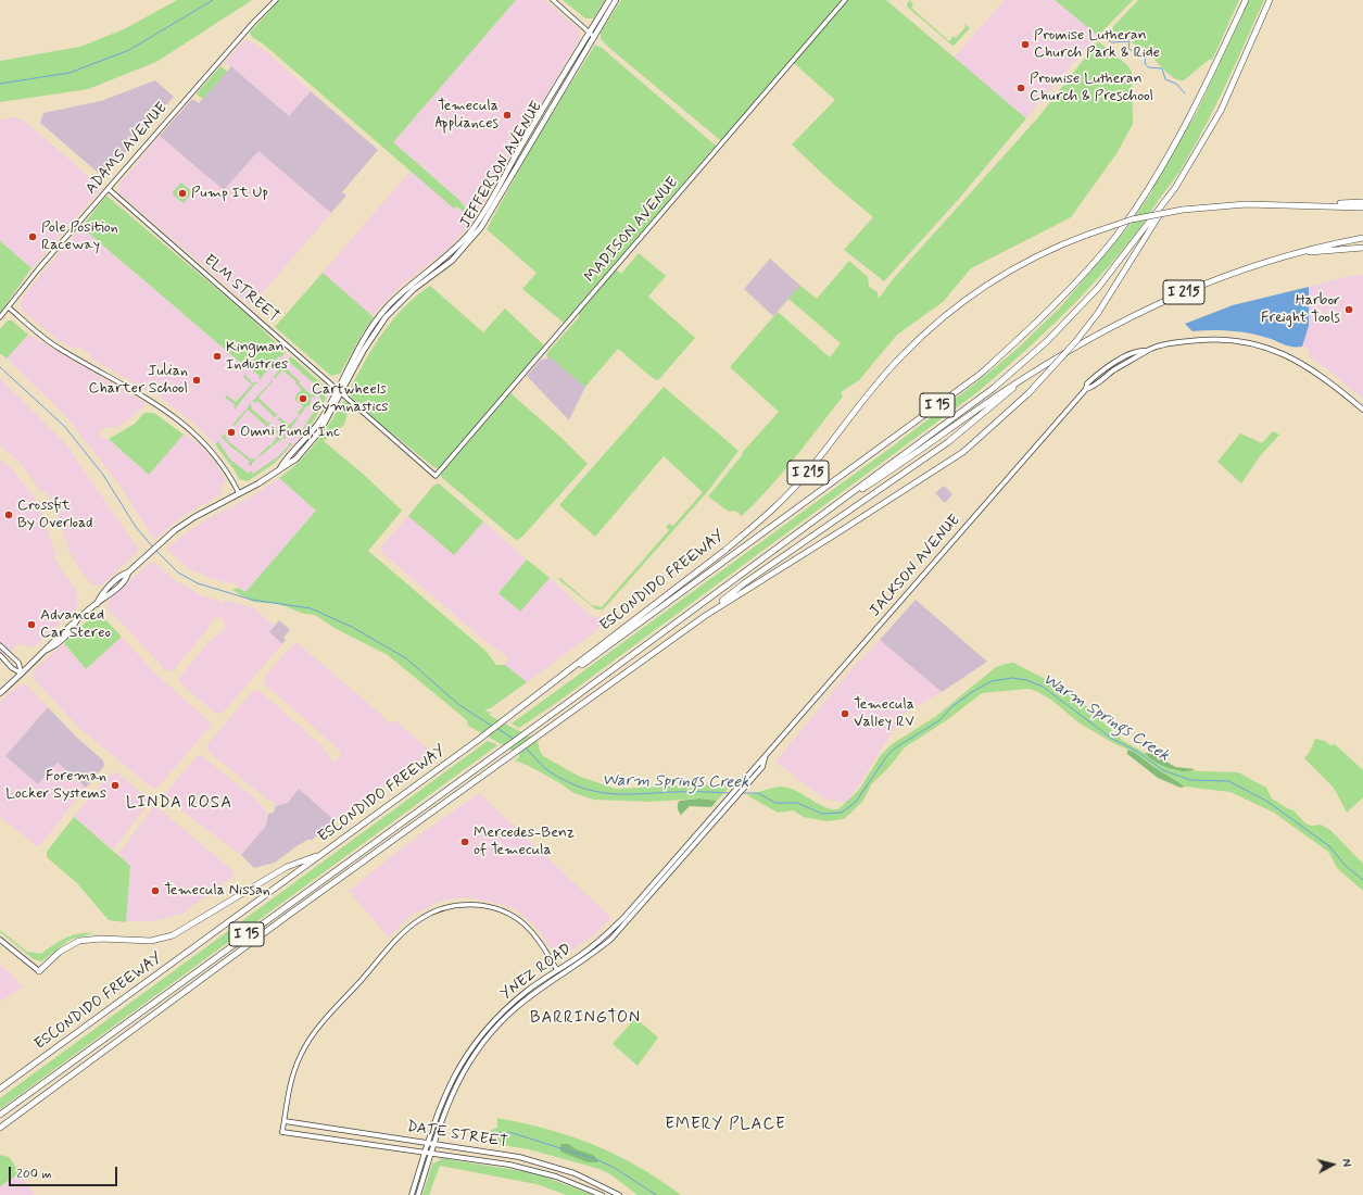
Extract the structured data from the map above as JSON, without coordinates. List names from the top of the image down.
{
  "streets": {
    "highway": ["I 215", "I 15", "ESCONDIDO FREEWAY"],
    "main road": [
      "JEFFERSON AVENUE",
      "JACKSON AVENUE",
      "YNEZ ROAD",
      "DATE STREET"
    ],
    "street": ["ADAMS AVENUE", "MADISON AVENUE", "ELM STREET"]
  },
  "crossings": [
    ["ADAMS AVENUE", "ELM STREET"],
    ["JEFFERSON AVENUE", "ELM STREET"],
    ["MADISON AVENUE", "ELM STREET"],
    ["I 15", "ESCONDIDO FREEWAY"],
    ["JACKSON AVENUE", "YNEZ ROAD"],
    ["YNEZ ROAD", "DATE STREET"]
  ],
  "districts": ["LINDA ROSA", "BARRINGTON", "EMERY PLACE"],
  "water": ["Warm Springs Creek"],
  "places": [
    "Promise Lutheran Church Park & Ride",
    "Promise Lutheran Church & Preschool",
    "Temecula Appliances",
    "Pump It Up",
    "Pole Position Raceway",
    "Harbor Freight Tools",
    "Kingman Industries",
    "Julian Charter School",
    "Cartwheels Gymnastics",
    "Omni Fund, Inc",
    "Crossfit By Overload",
    "Advanced Car Stereo",
    "Temecula Valley RV",
    "Foreman Locker Systems",
    "Mercedes-Benz of Temecula",
    "Temecula Nissan"
  ],
  "scale_bar": "200 m",
  "north": "right"
}
